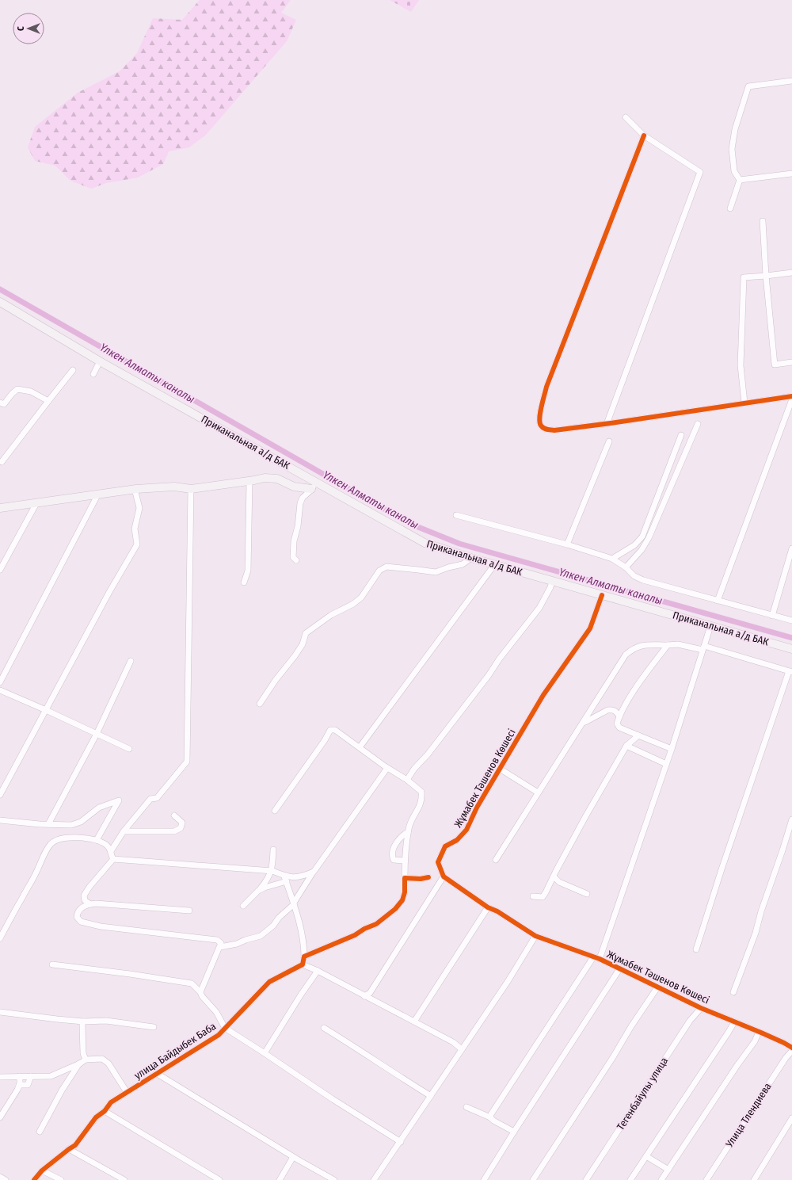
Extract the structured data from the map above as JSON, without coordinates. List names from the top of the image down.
{
  "streets": {
    "main road": ["Приканальная а/д БАК"],
    "street": [
      "Жұмабек Тәшенов Көшесі",
      "улица Байдыбек Баба",
      "Тегенбайулы улица",
      "Улица Тлендиева"
    ]
  },
  "crossings": [
    ["Приканальная а/д БАК", "Жұмабек Тәшенов Көшесі"],
    ["Жұмабек Тәшенов Көшесі", "Тегенбайулы улица"]
  ],
  "water": ["Үлкен Алматы каналы"],
  "north": "left"
}
